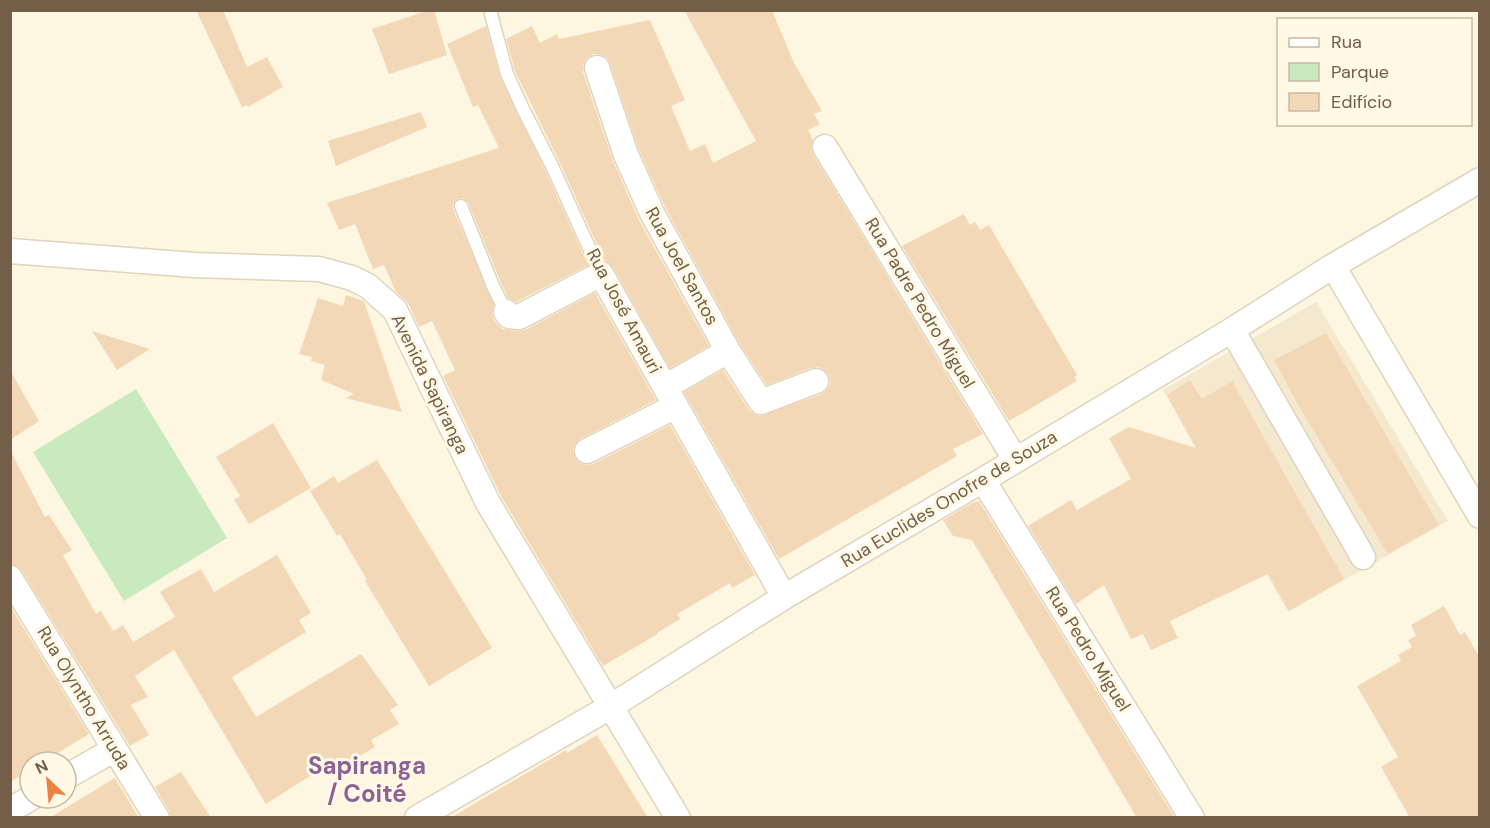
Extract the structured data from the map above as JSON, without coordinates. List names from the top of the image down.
{
  "streets": {
    "street": [
      "Rua Joel Santos",
      "Rua Padre Pedro Miguel",
      "Rua José Amauri",
      "Avenida Sapiranga",
      "Rua Euclides Onofre de Souza",
      "Rua Pedro Miguel",
      "Rua Olyntho Arruda"
    ]
  },
  "crossings": [
    ["Rua Padre Pedro Miguel", "Rua Euclides Onofre de Souza"],
    ["Rua José Amauri", "Rua Euclides Onofre de Souza"],
    ["Avenida Sapiranga", "Rua Euclides Onofre de Souza"],
    ["Rua Euclides Onofre de Souza", "Rua Pedro Miguel"]
  ],
  "districts": ["Sapiranga / Coité"],
  "legend": ["Rua", "Parque", "Edifício"],
  "north": "top left"
}
